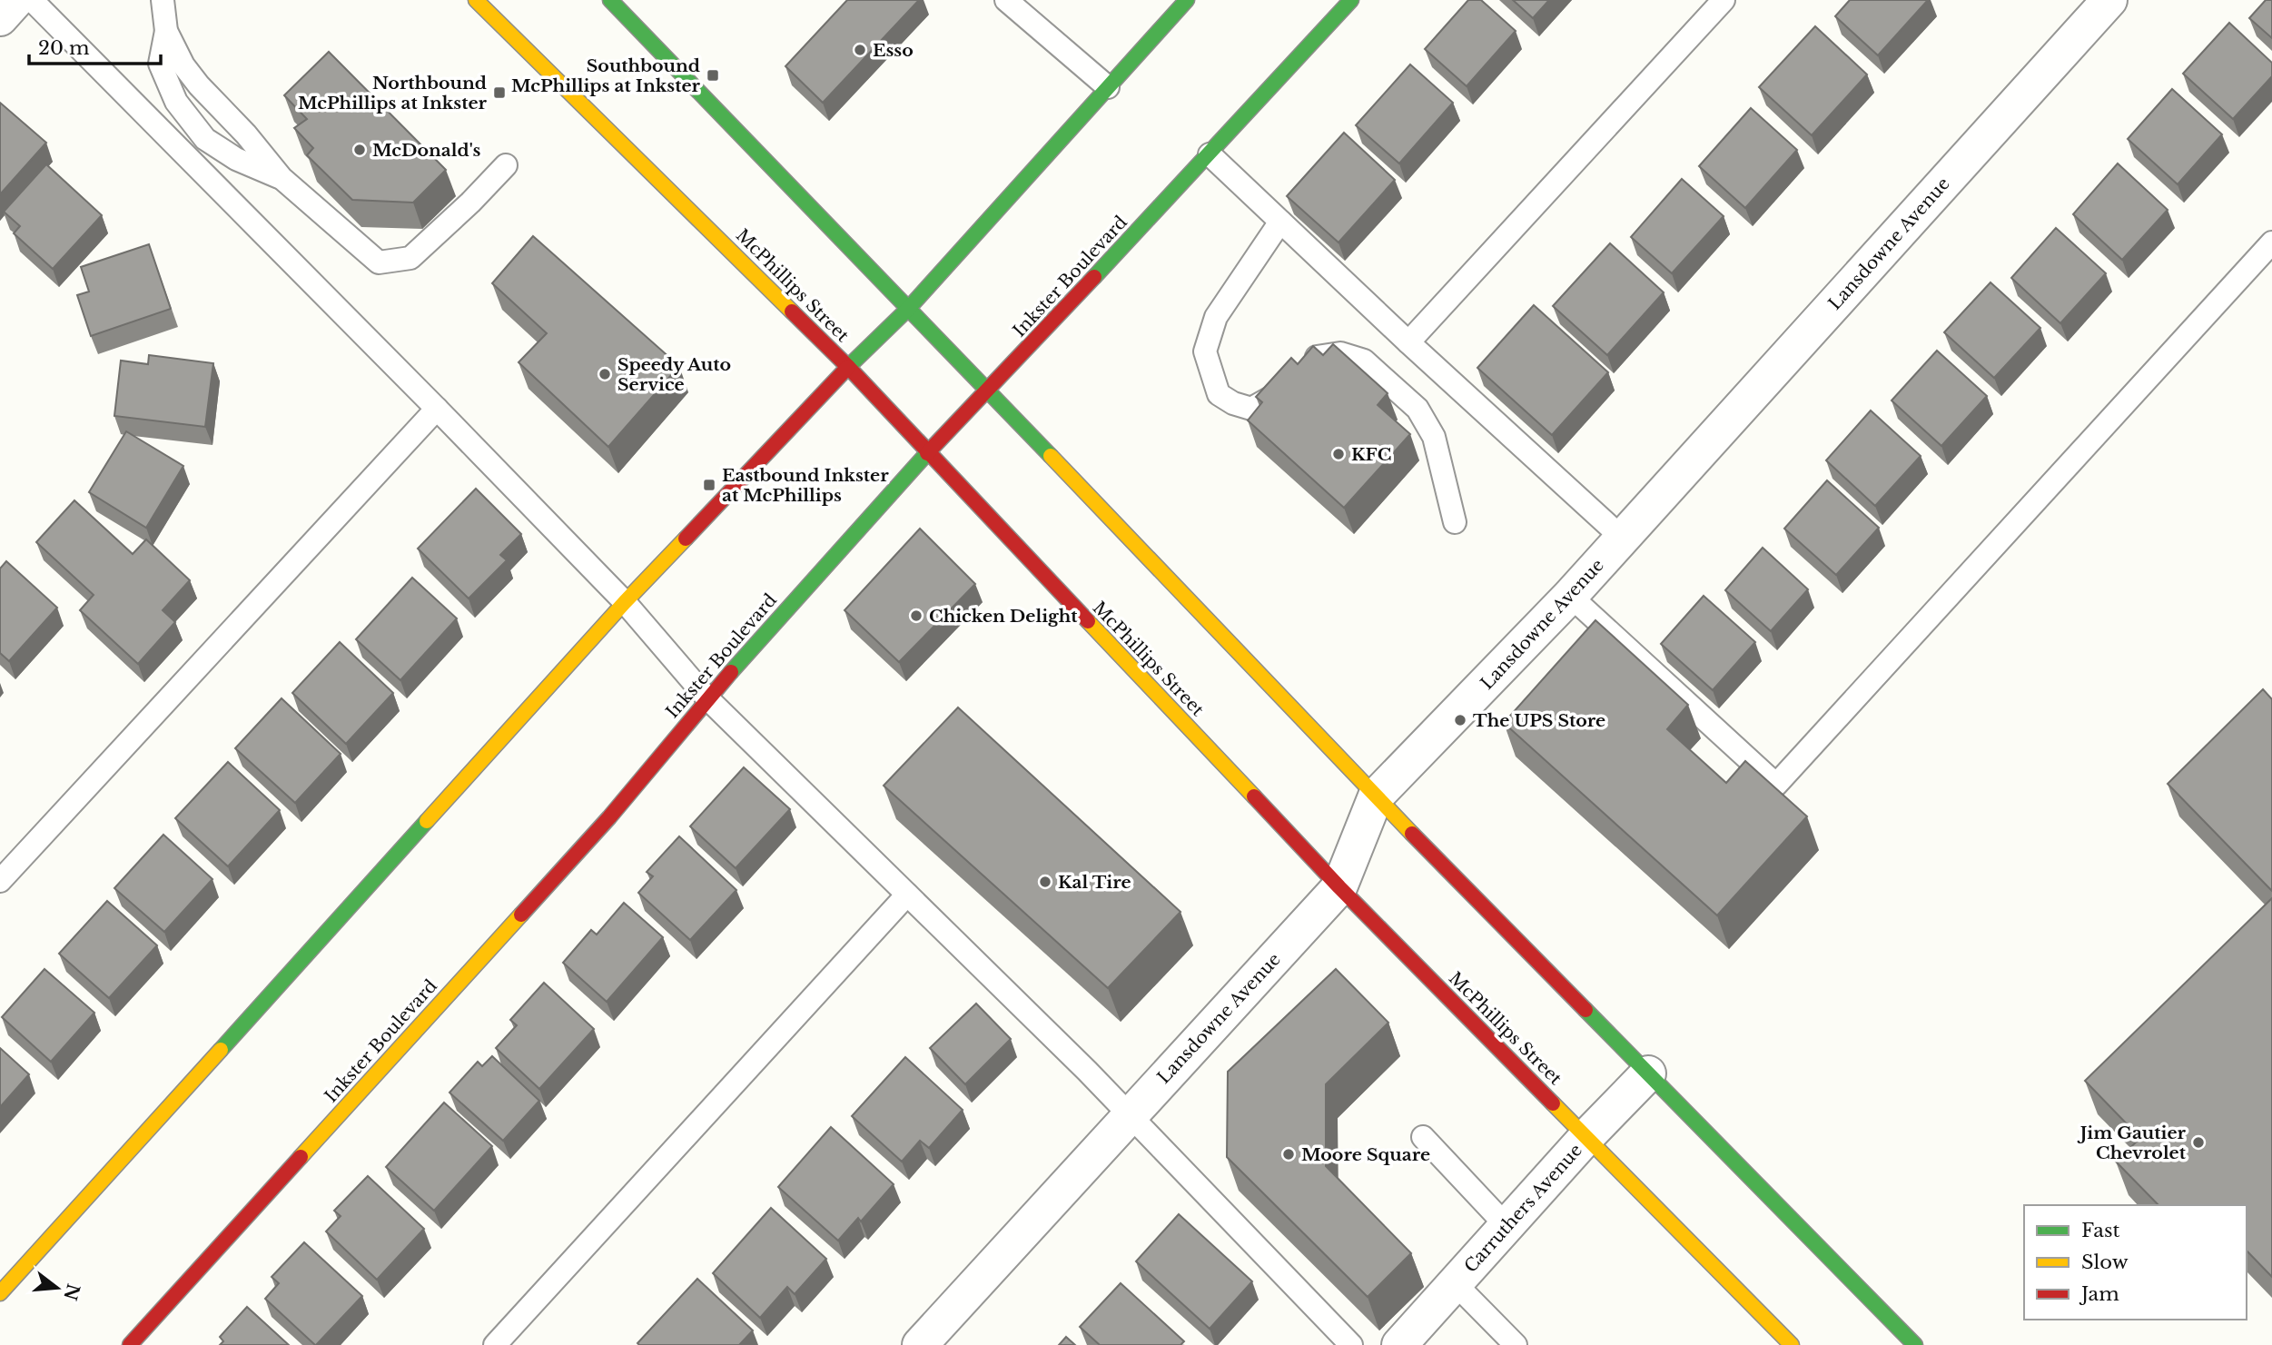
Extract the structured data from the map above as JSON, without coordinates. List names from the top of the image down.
{
  "streets": {
    "main road": ["Inkster Boulevard", "McPhillips Street"],
    "street": ["Lansdowne Avenue", "Carruthers Avenue"]
  },
  "crossings": [
    ["Lansdowne Avenue", "McPhillips Street"],
    ["Inkster Boulevard", "McPhillips Street"],
    ["McPhillips Street", "Carruthers Avenue"]
  ],
  "places": {
    "other": [
      "Esso",
      "McDonald's",
      "Speedy Auto Service",
      "KFC",
      "Chicken Delight",
      "The UPS Store",
      "Kal Tire",
      "Jim Gautier Chevrolet",
      "Moore Square"
    ],
    "transit": ["Southbound McPhillips at Inkster", "Northbound McPhillips at Inkster", "Eastbound Inkster at McPhillips"]
  },
  "legend": ["Fast", "Slow", "Jam"],
  "scale_bar": "20 m",
  "north": "right"
}
